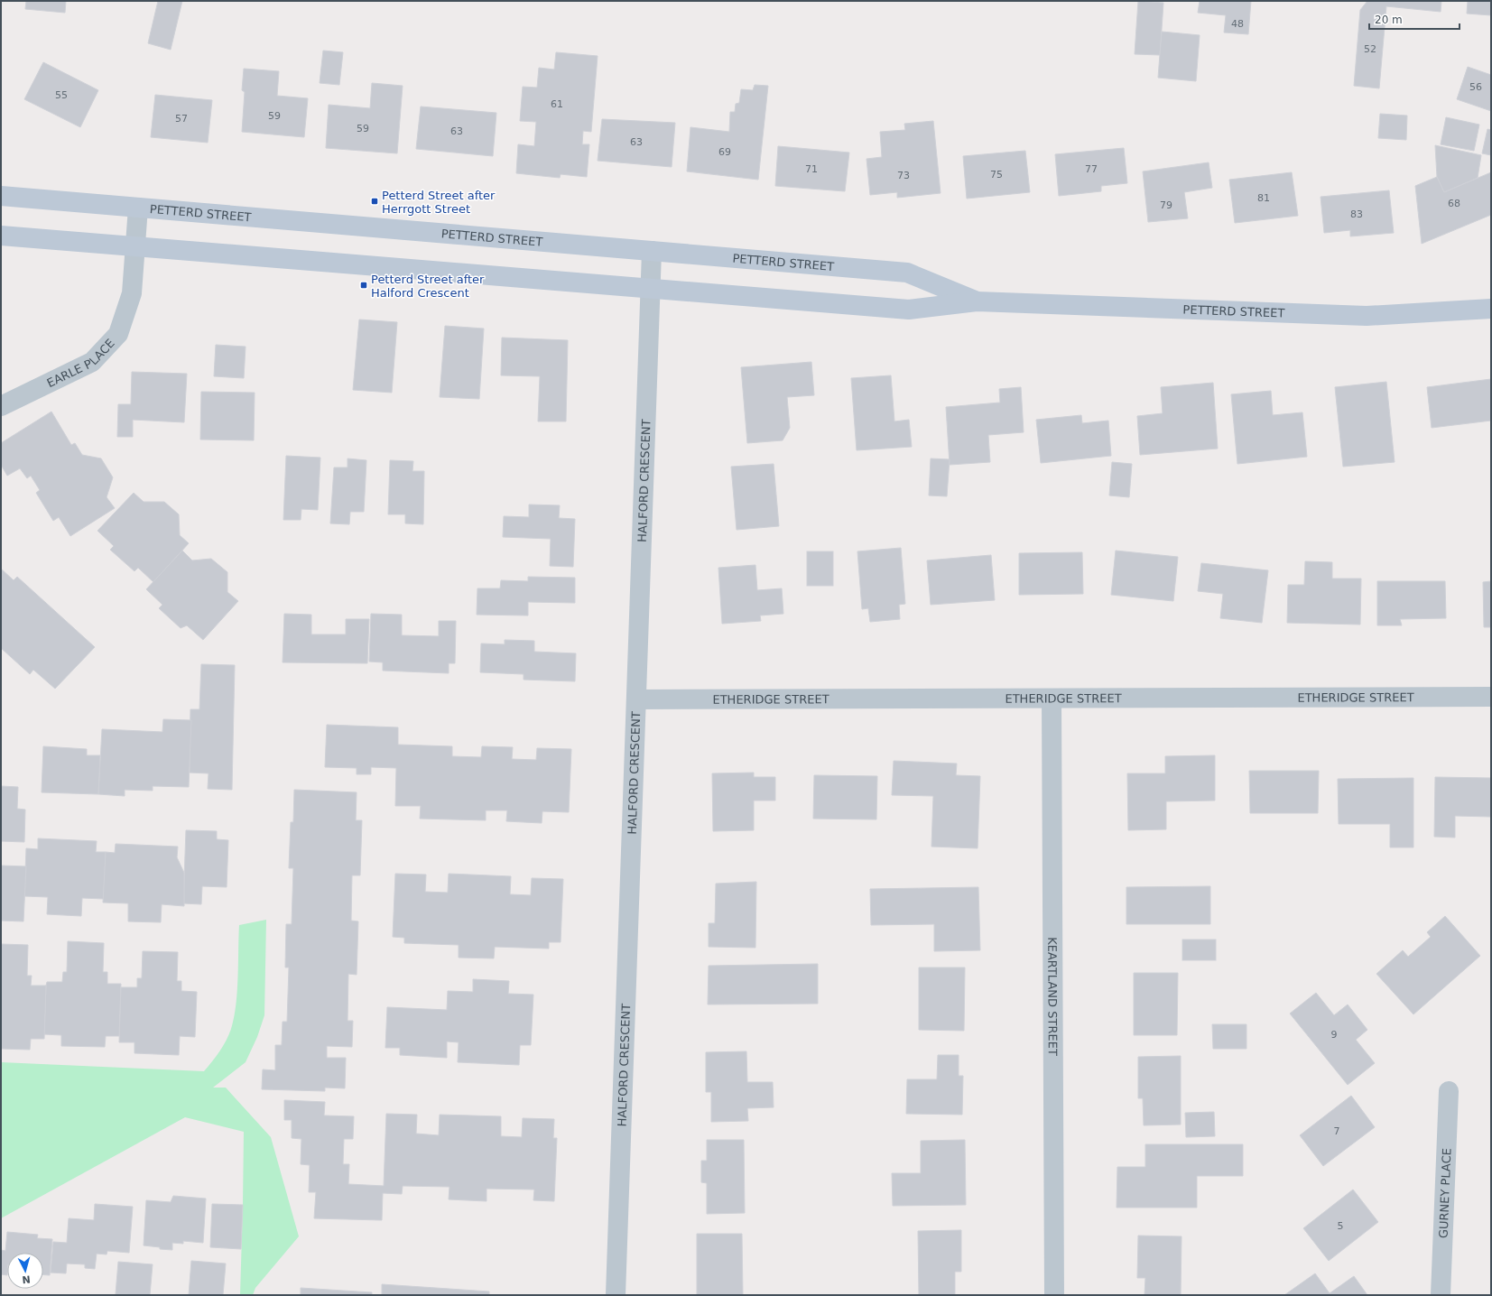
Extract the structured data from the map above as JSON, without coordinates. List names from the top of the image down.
{
  "streets": {
    "street": [
      "PETTERD STREET",
      "EARLE PLACE",
      "HALFORD CRESCENT",
      "ETHERIDGE STREET",
      "KEARTLAND STREET",
      "GURNEY PLACE"
    ]
  },
  "crossings": [
    ["PETTERD STREET", "EARLE PLACE"],
    ["PETTERD STREET", "HALFORD CRESCENT"],
    ["HALFORD CRESCENT", "ETHERIDGE STREET"],
    ["ETHERIDGE STREET", "KEARTLAND STREET"]
  ],
  "places": {
    "transit": ["Petterd Street after Herrgott Street", "Petterd Street after Halford Crescent"]
  },
  "house_numbers": [
    "48",
    "52",
    "56",
    "55",
    "61",
    "59",
    "57",
    "59",
    "63",
    "63",
    "69",
    "71",
    "77",
    "75",
    "73",
    "81",
    "68",
    "79",
    "83",
    "9",
    "7",
    "5"
  ],
  "scale_bar": "20 m",
  "north": "bottom"
}
